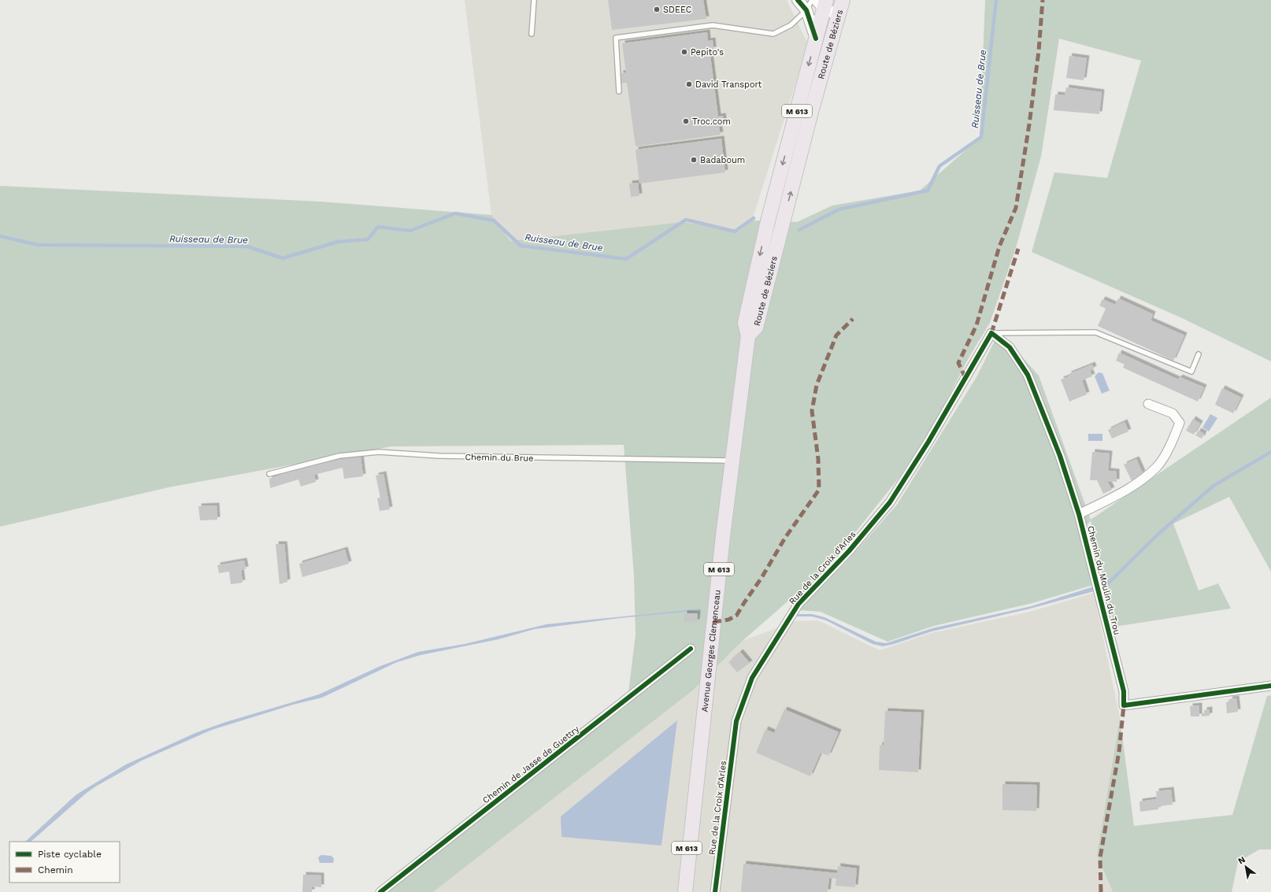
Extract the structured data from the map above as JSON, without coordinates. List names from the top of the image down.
{
  "streets": {
    "main road": ["Route de Béziers", "M 613", "Avenue Georges Clemenceau"],
    "street": ["Rue de la Croix d'Arles", "Chemin du Moulin du Trou", "Chemin de Jasse de Guettry"],
    "lane": ["Chemin du Brue"]
  },
  "crossings": [
    ["Route de Béziers", "Avenue Georges Clemenceau"],
    ["M 613", "Avenue Georges Clemenceau"],
    ["Chemin du Brue", "Avenue Georges Clemenceau"],
    ["Rue de la Croix d'Arles", "Chemin du Moulin du Trou"]
  ],
  "water": ["Ruisseau de Brue"],
  "places": [
    "SDEEC",
    "Pepito's",
    "David Transport",
    "Troc.com",
    "Badaboum"
  ],
  "legend": ["Piste cyclable", "Chemin"],
  "north": "top left"
}
